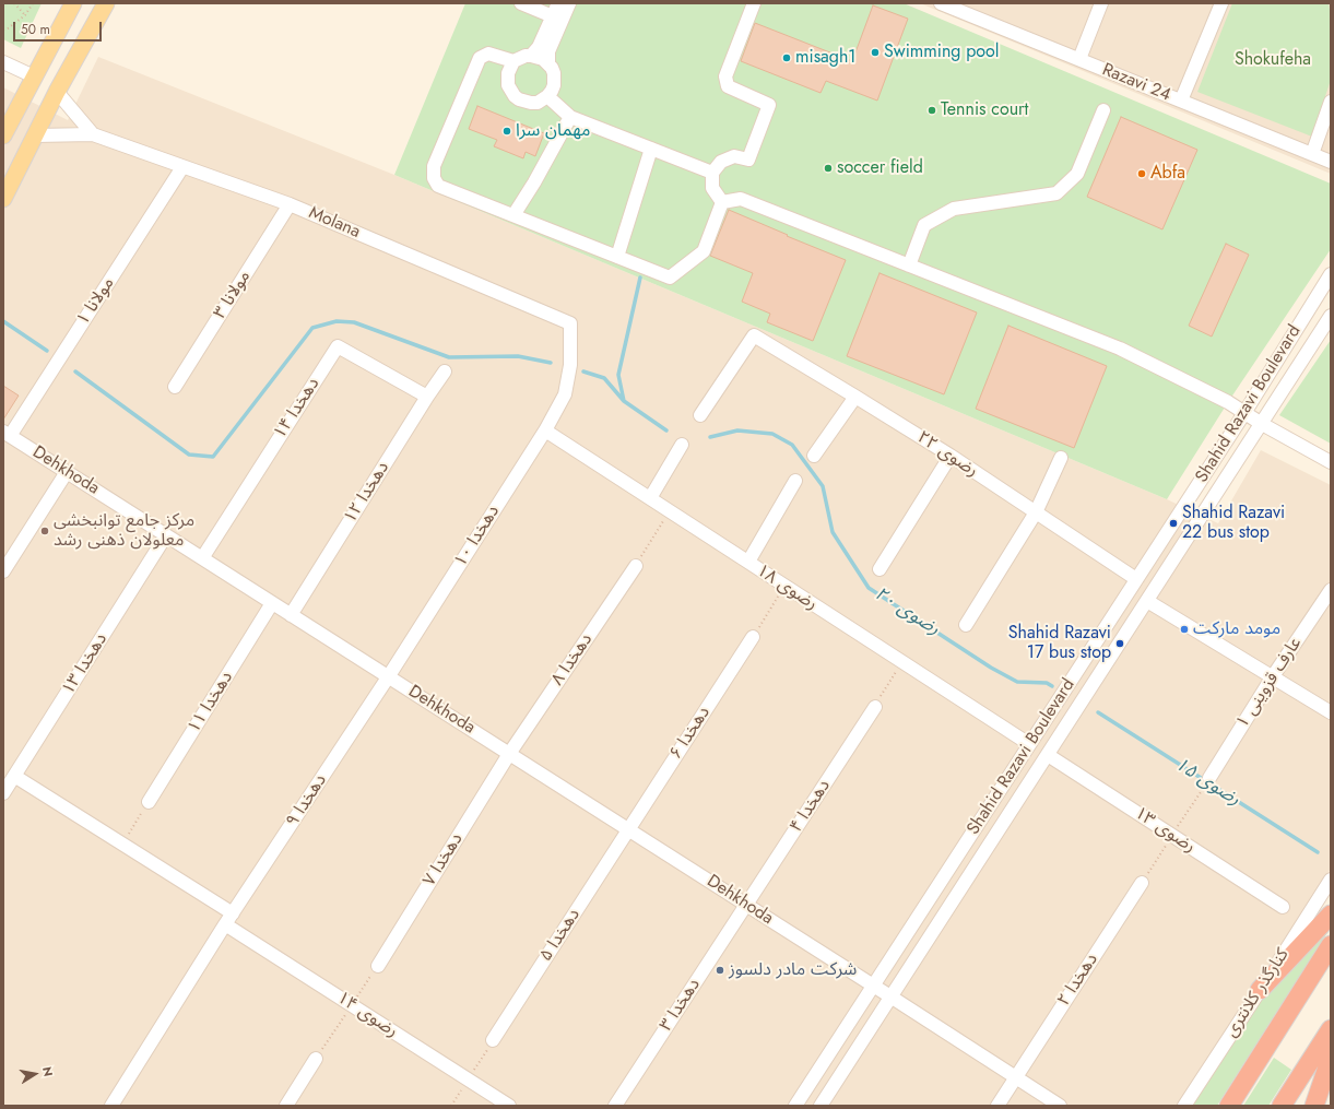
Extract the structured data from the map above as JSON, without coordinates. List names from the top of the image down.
{
  "streets": {
    "street": [
      "Razavi 24",
      "Molana",
      "مولانا ۳",
      "مولانا ۱",
      "Shahid Razavi Boulevard",
      "دهخدا ۱۴",
      "رضوی ۲۲",
      "Dehkhoda",
      "دهخدا ۱۲",
      "دهخدا ۱۰",
      "رضوی ۱۸",
      "دهخدا ۸",
      "دهخدا ۱۳",
      "عارف قزوینی ۱",
      "دهخدا ۱۱",
      "دهخدا ۶",
      "دهخدا ۹",
      "دهخدا ۴",
      "رضوی ۱۳",
      "دهخدا ۷",
      "دهخدا ۵",
      "دهخدا ۲",
      "کنارگذر کلانتری",
      "دهخدا ۳",
      "رضوی ۱۴"
    ]
  },
  "crossings": [
    ["Molana", "مولانا ۳"],
    ["Molana", "مولانا ۱"],
    ["Molana", "دهخدا ۱۰"],
    ["مولانا ۱", "Dehkhoda"],
    ["Shahid Razavi Boulevard", "رضوی ۲۲"],
    ["Shahid Razavi Boulevard", "Dehkhoda"],
    ["Shahid Razavi Boulevard", "رضوی ۱۸"],
    ["Shahid Razavi Boulevard", "رضوی ۱۳"],
    ["دهخدا ۱۴", "Dehkhoda"],
    ["دهخدا ۱۴", "دهخدا ۱۲"],
    ["Dehkhoda", "دهخدا ۱۲"],
    ["Dehkhoda", "دهخدا ۱۰"],
    ["Dehkhoda", "دهخدا ۸"],
    ["Dehkhoda", "دهخدا ۱۳"],
    ["Dehkhoda", "دهخدا ۱۱"],
    ["Dehkhoda", "دهخدا ۶"],
    ["Dehkhoda", "دهخدا ۹"],
    ["Dehkhoda", "دهخدا ۴"],
    ["Dehkhoda", "دهخدا ۷"],
    ["Dehkhoda", "دهخدا ۵"],
    ["Dehkhoda", "دهخدا ۲"],
    ["Dehkhoda", "دهخدا ۳"],
    ["دهخدا ۱۰", "رضوی ۱۸"],
    ["دهخدا ۱۰", "دهخدا ۹"],
    ["دهخدا ۸", "دهخدا ۷"],
    ["دهخدا ۱۳", "رضوی ۱۴"],
    ["دهخدا ۶", "دهخدا ۵"],
    ["دهخدا ۹", "رضوی ۱۴"],
    ["دهخدا ۴", "دهخدا ۳"]
  ],
  "water": ["رضوی ۲۰", "رضوی ۱۵"],
  "parks": ["Shokufeha"],
  "places": [
    "Swimming pool",
    "misagh1",
    "Tennis court",
    "مهمان سرا",
    "soccer field",
    "Abfa",
    "Shahid Razavi 22 bus stop",
    "مرکز جامع توانبخشی معلولان ذهنی رشد",
    "مومد مارکت",
    "Shahid Razavi 17 bus stop",
    "شرکت مادر دلسوز"
  ],
  "scale_bar": "50 m",
  "north": "right"
}
